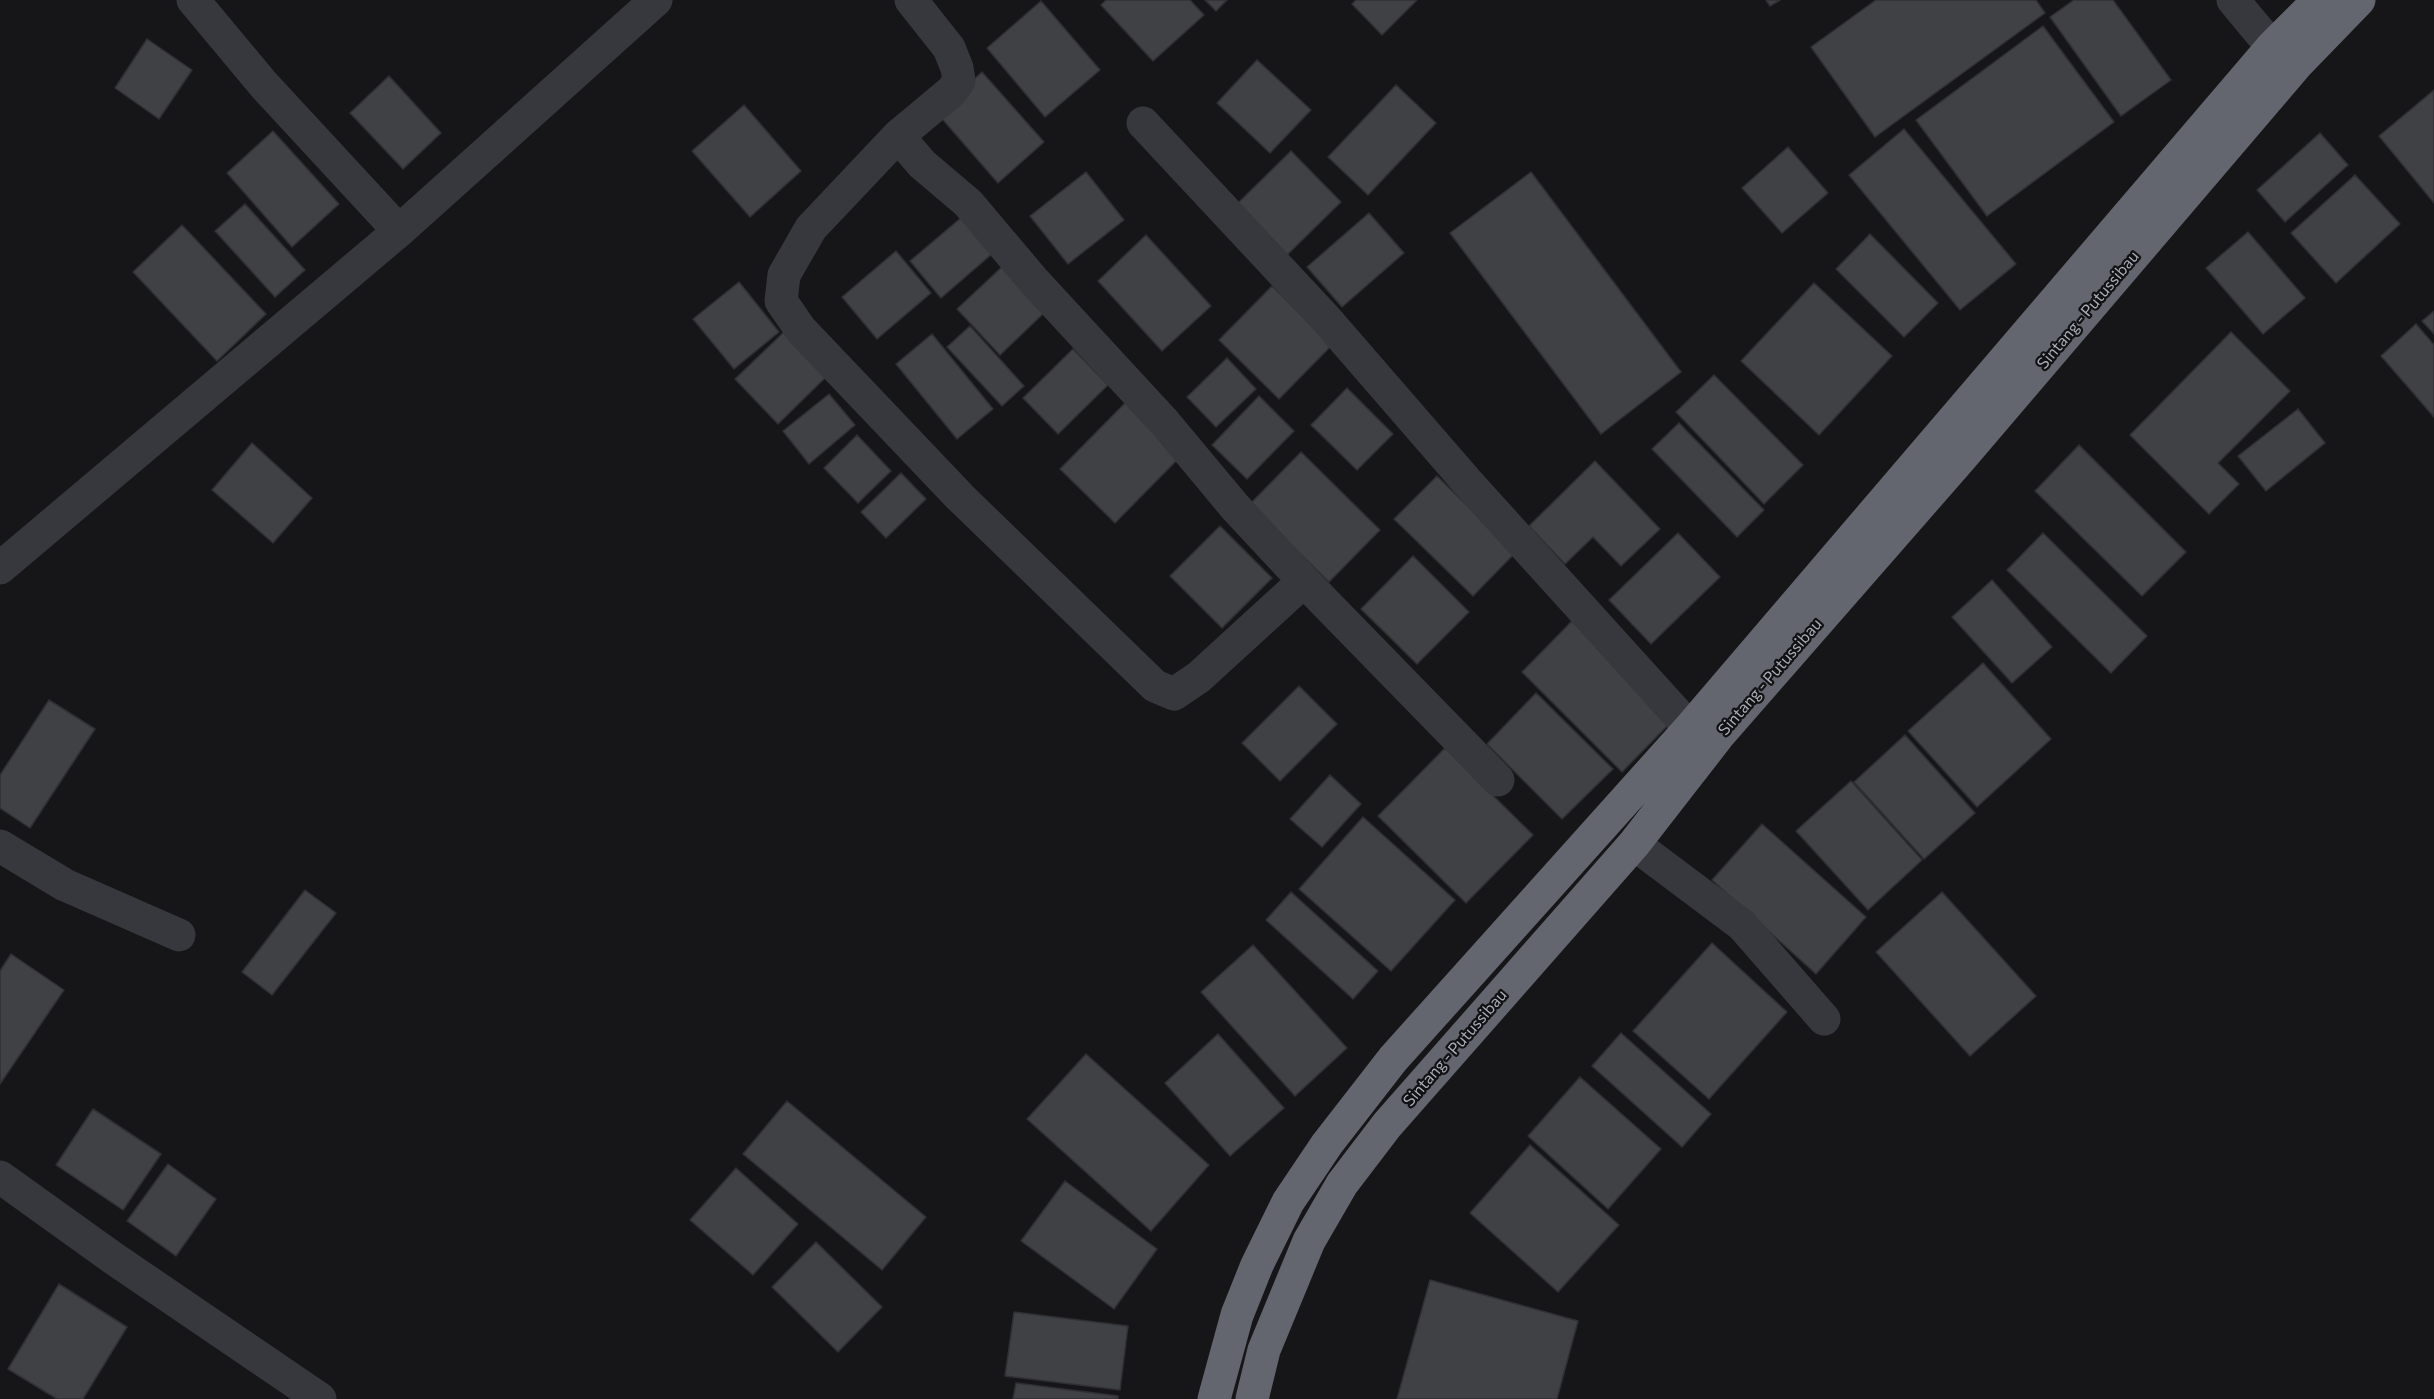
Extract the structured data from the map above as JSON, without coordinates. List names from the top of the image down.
{
  "streets": {
    "highway": ["Sintang - Putussibau"]
  }
}
